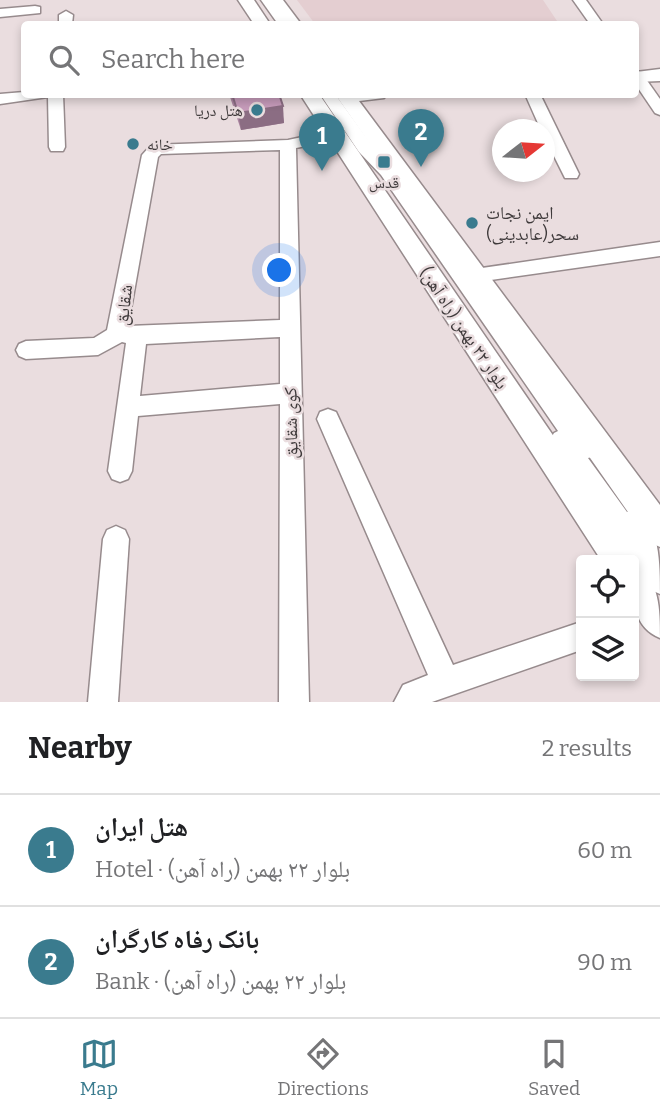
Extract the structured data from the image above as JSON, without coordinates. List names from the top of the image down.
{
  "streets": {
    "main road": ["بلوار ۲۲ بهمن (راه آهن)"],
    "street": ["شقایق", "کوی شقایق"]
  },
  "crossings": [
    ["شقایق", "کوی شقایق"]
  ],
  "places": {
    "other": ["هتل دریا", "خانه", "ایمن نجات سحر(عابدینی)"],
    "transit": ["قدس"]
  },
  "north": "right",
  "page": {
    "search": "Search here",
    "pins": ["2", "1"],
    "heading": ["Nearby", "2 results"],
    "list": [
      {
        "mark": "1",
        "name": "هتل ایران",
        "note": "Hotel · بلوار ۲۲ بهمن (راه آهن)",
        "value": "60 m"
      },
      {
        "mark": "2",
        "name": "بانک رفاه کارگران",
        "note": "Bank · بلوار ۲۲ بهمن (راه آهن)",
        "value": "90 m"
      }
    ],
    "nav": ["Map", "Directions", "Saved"]
  }
}
